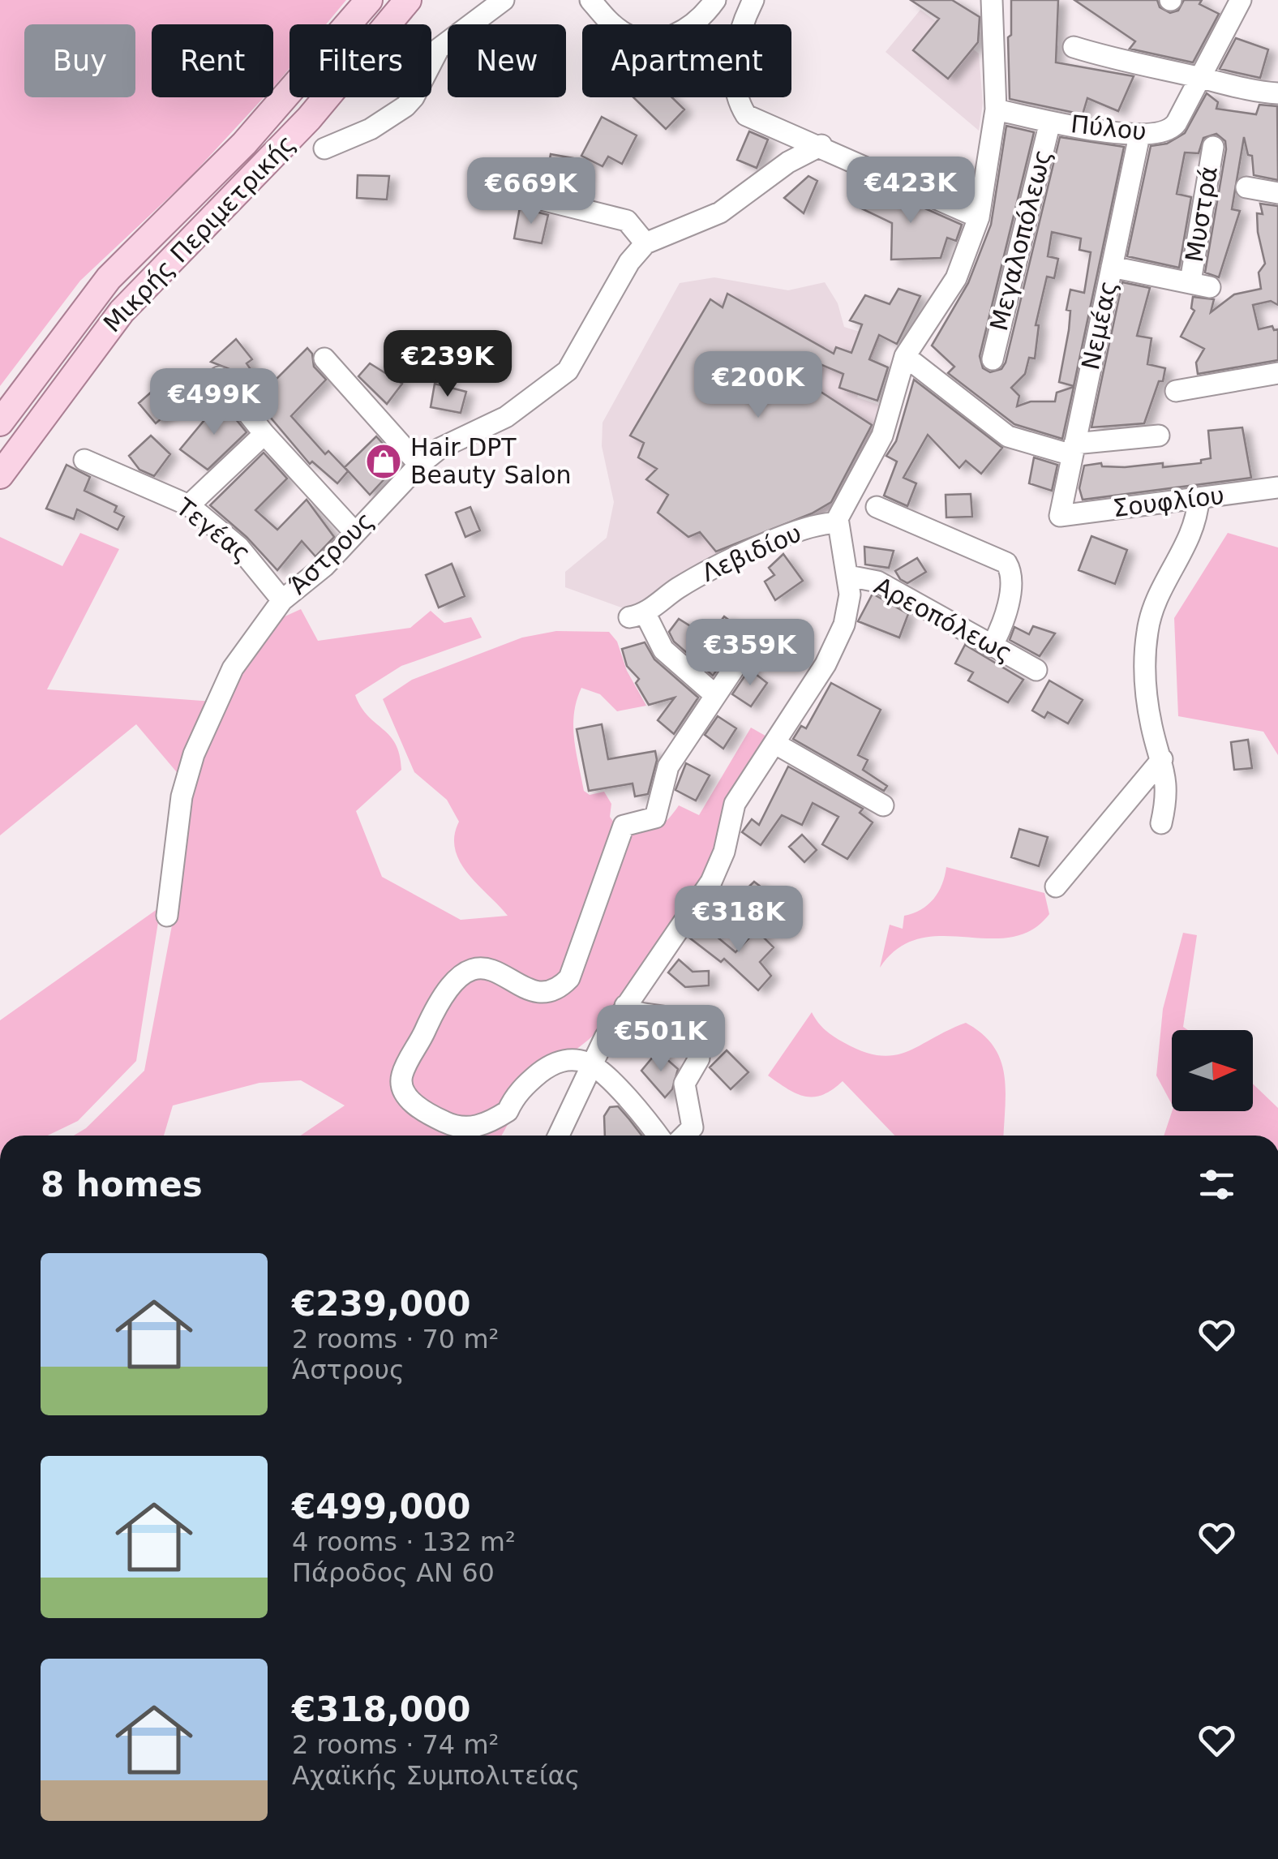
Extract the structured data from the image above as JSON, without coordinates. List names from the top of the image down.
{
  "streets": {
    "main road": ["Μικρής Περιμετρικής"],
    "street": [
      "Πύλου",
      "Μυστρά",
      "Μεγαλοπόλεως",
      "Νεμέας",
      "Σουφλίου",
      "Τεγέας",
      "Άστρους",
      "Λεβιδίου",
      "Αρεοπόλεως"
    ]
  },
  "crossings": [
    ["Πύλου", "Μεγαλοπόλεως"],
    ["Πύλου", "Νεμέας"],
    ["Μυστρά", "Νεμέας"],
    ["Νεμέας", "Σουφλίου"],
    ["Τεγέας", "Άστρους"]
  ],
  "places": {
    "shop": ["Hair DPT Beauty Salon"]
  },
  "north": "right",
  "page": {
    "chip": [
      "Buy",
      "Rent",
      "Filters",
      "New",
      "Apartment"
    ],
    "price": [
      "€423K",
      "€669K",
      "€239K",
      "€200K",
      "€499K",
      "€359K",
      "€318K",
      "€501K"
    ],
    "heading": "8 homes",
    "list": [
      {
        "name": "€239,000",
        "note": "2 rooms · 70 m² · Άστρους"
      },
      {
        "name": "€499,000",
        "note": "4 rooms · 132 m² · Πάροδος ΑΝ 60"
      },
      {
        "name": "€318,000",
        "note": "2 rooms · 74 m² · Αχαϊκής Συμπολιτείας"
      }
    ]
  }
}
